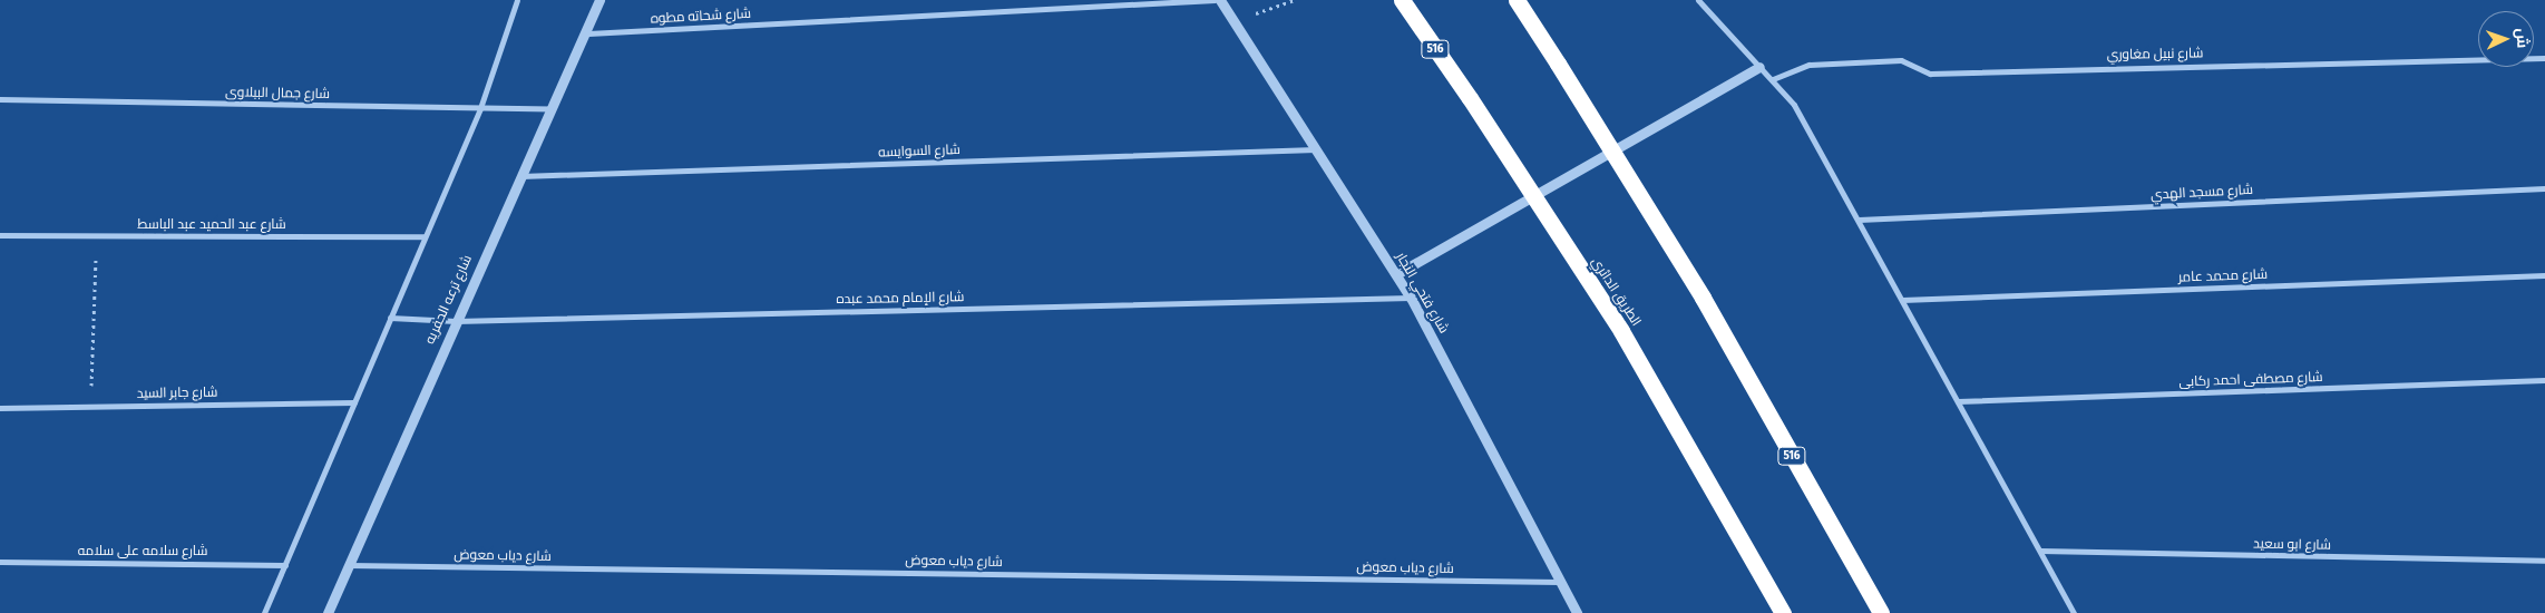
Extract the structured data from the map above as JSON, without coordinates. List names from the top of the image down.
{
  "streets": {
    "highway": ["516", "الطريق الدائري"],
    "street": [
      "شارع شحاته مطوه",
      "شارع نبيل مغاوري",
      "شارع جمال الببلاوى",
      "شارع السوايسه",
      "شارع مسجد الهدي",
      "شارع عبد الحميد عبد الباسط",
      "شارع محمد عامر",
      "شارع فتحي النجار",
      "شارع الإمام محمد عبده",
      "شارع ترعه الحفريه",
      "شارع مصطفى احمد ركابى",
      "شارع جابر السيد",
      "شارع ابو سعيد",
      "شارع سلامه على سلامه",
      "شارع دياب معوض"
    ]
  },
  "crossings": [
    ["شارع شحاته مطوه", "شارع ترعه الحفريه"],
    ["شارع جمال الببلاوى", "شارع ترعه الحفريه"],
    ["شارع السوايسه", "شارع فتحي النجار"],
    ["شارع السوايسه", "شارع ترعه الحفريه"],
    ["شارع فتحي النجار", "شارع الإمام محمد عبده"],
    ["شارع فتحي النجار", "شارع دياب معوض"],
    ["شارع الإمام محمد عبده", "شارع ترعه الحفريه"],
    ["شارع ترعه الحفريه", "شارع دياب معوض"]
  ],
  "north": "right"
}
